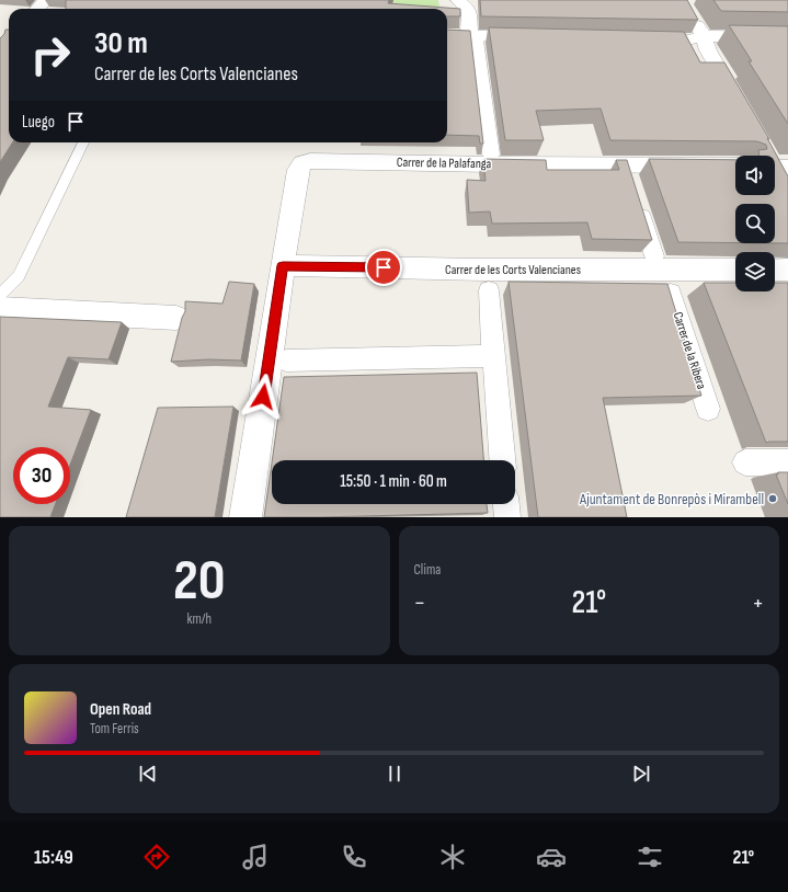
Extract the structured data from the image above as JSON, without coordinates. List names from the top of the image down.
{
  "streets": {
    "street": ["Carrer de la Palafanga", "Carrer de les Corts Valencianes", "Carrer de la Ribera"]
  },
  "crossings": [
    ["Carrer de la Palafanga", "Carrer de les Corts Valencianes"]
  ],
  "places": ["Ajuntament de Bonrepòs i Mirambell"],
  "page": {
    "turn": ["30 m", "Carrer de les Corts Valencianes"],
    "then": "Luego",
    "limit": "30",
    "trip": "15:50 · 1 min · 60 m",
    "tile": [
      ["20", "km/h"],
      "Clima"
    ],
    "heat": ["−", "21°", "+"],
    "song": ["Open Road", "Tom Ferris"],
    "tabs": ["15:49", "21°"]
  }
}
